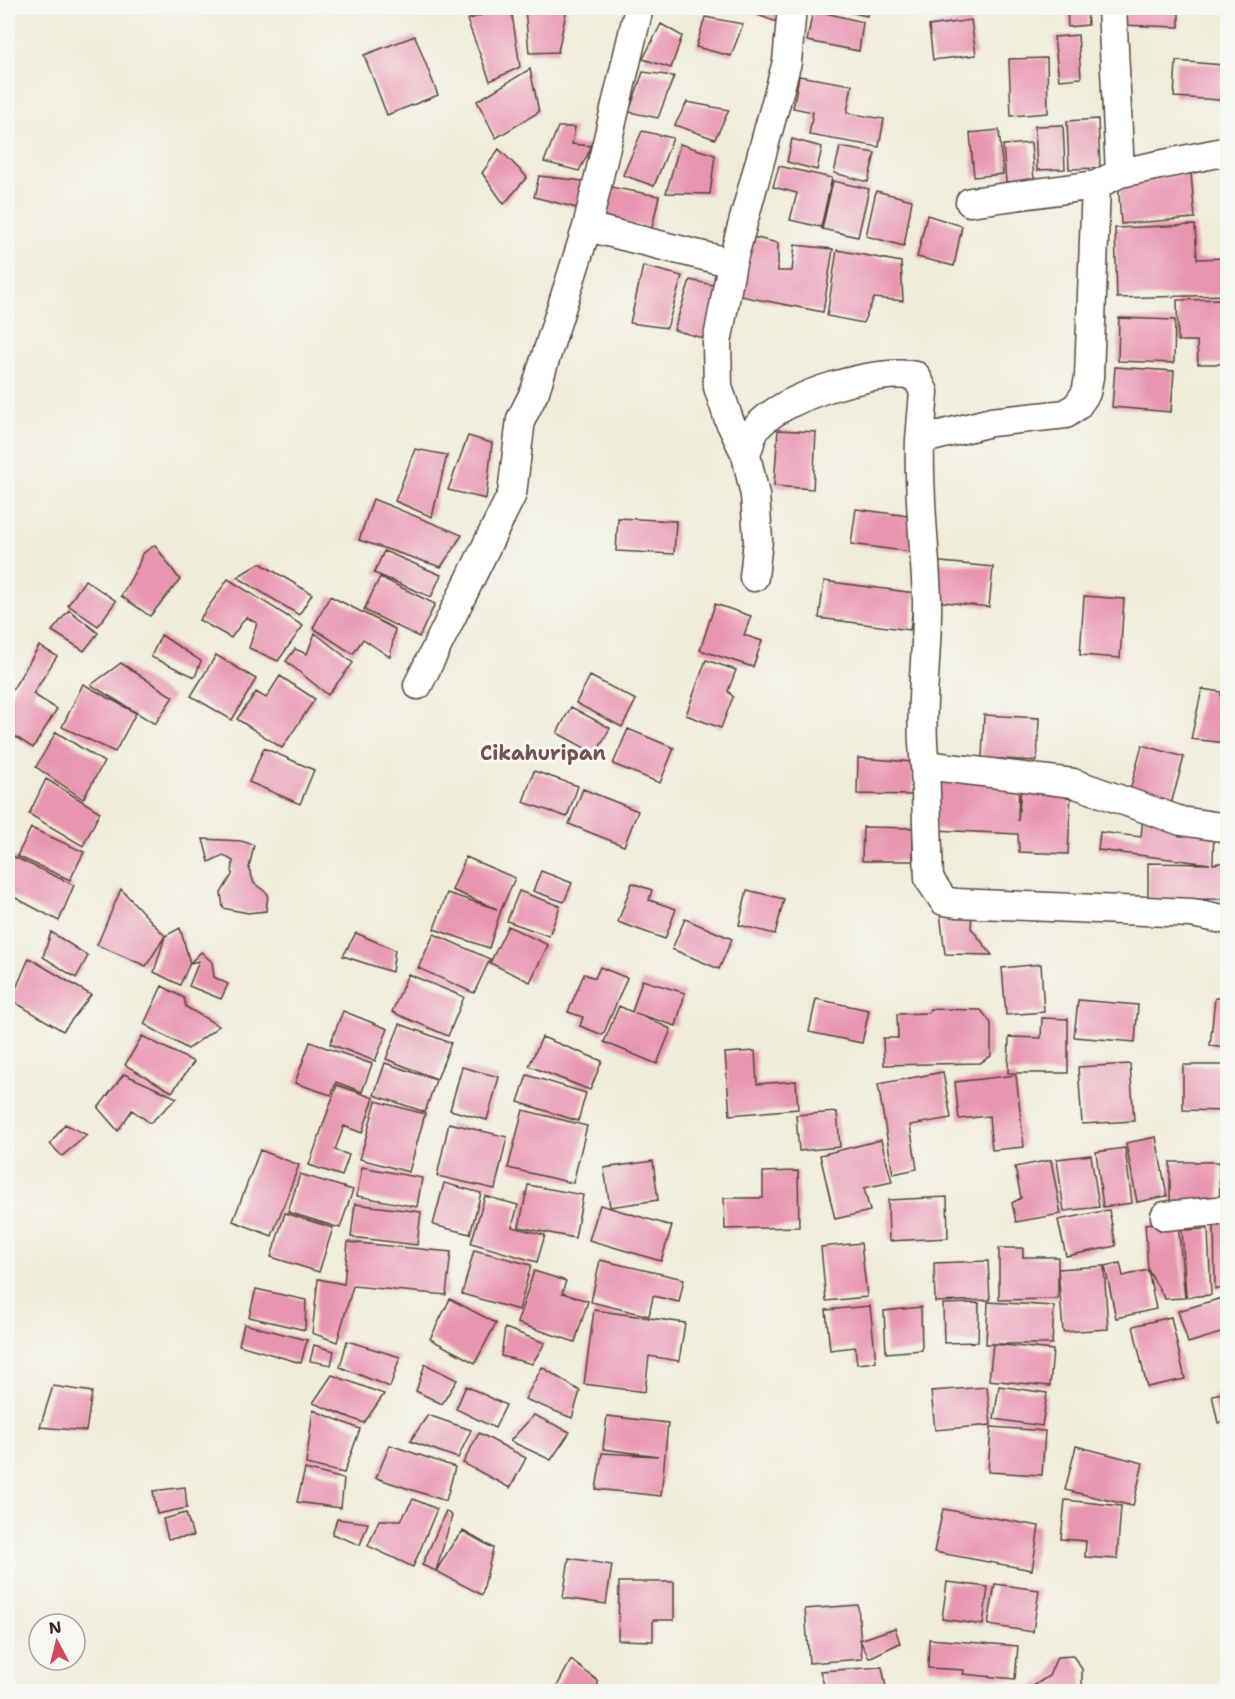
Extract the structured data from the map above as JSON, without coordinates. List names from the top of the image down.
{
  "districts": ["Cikahuripan"],
  "north": "top"
}
